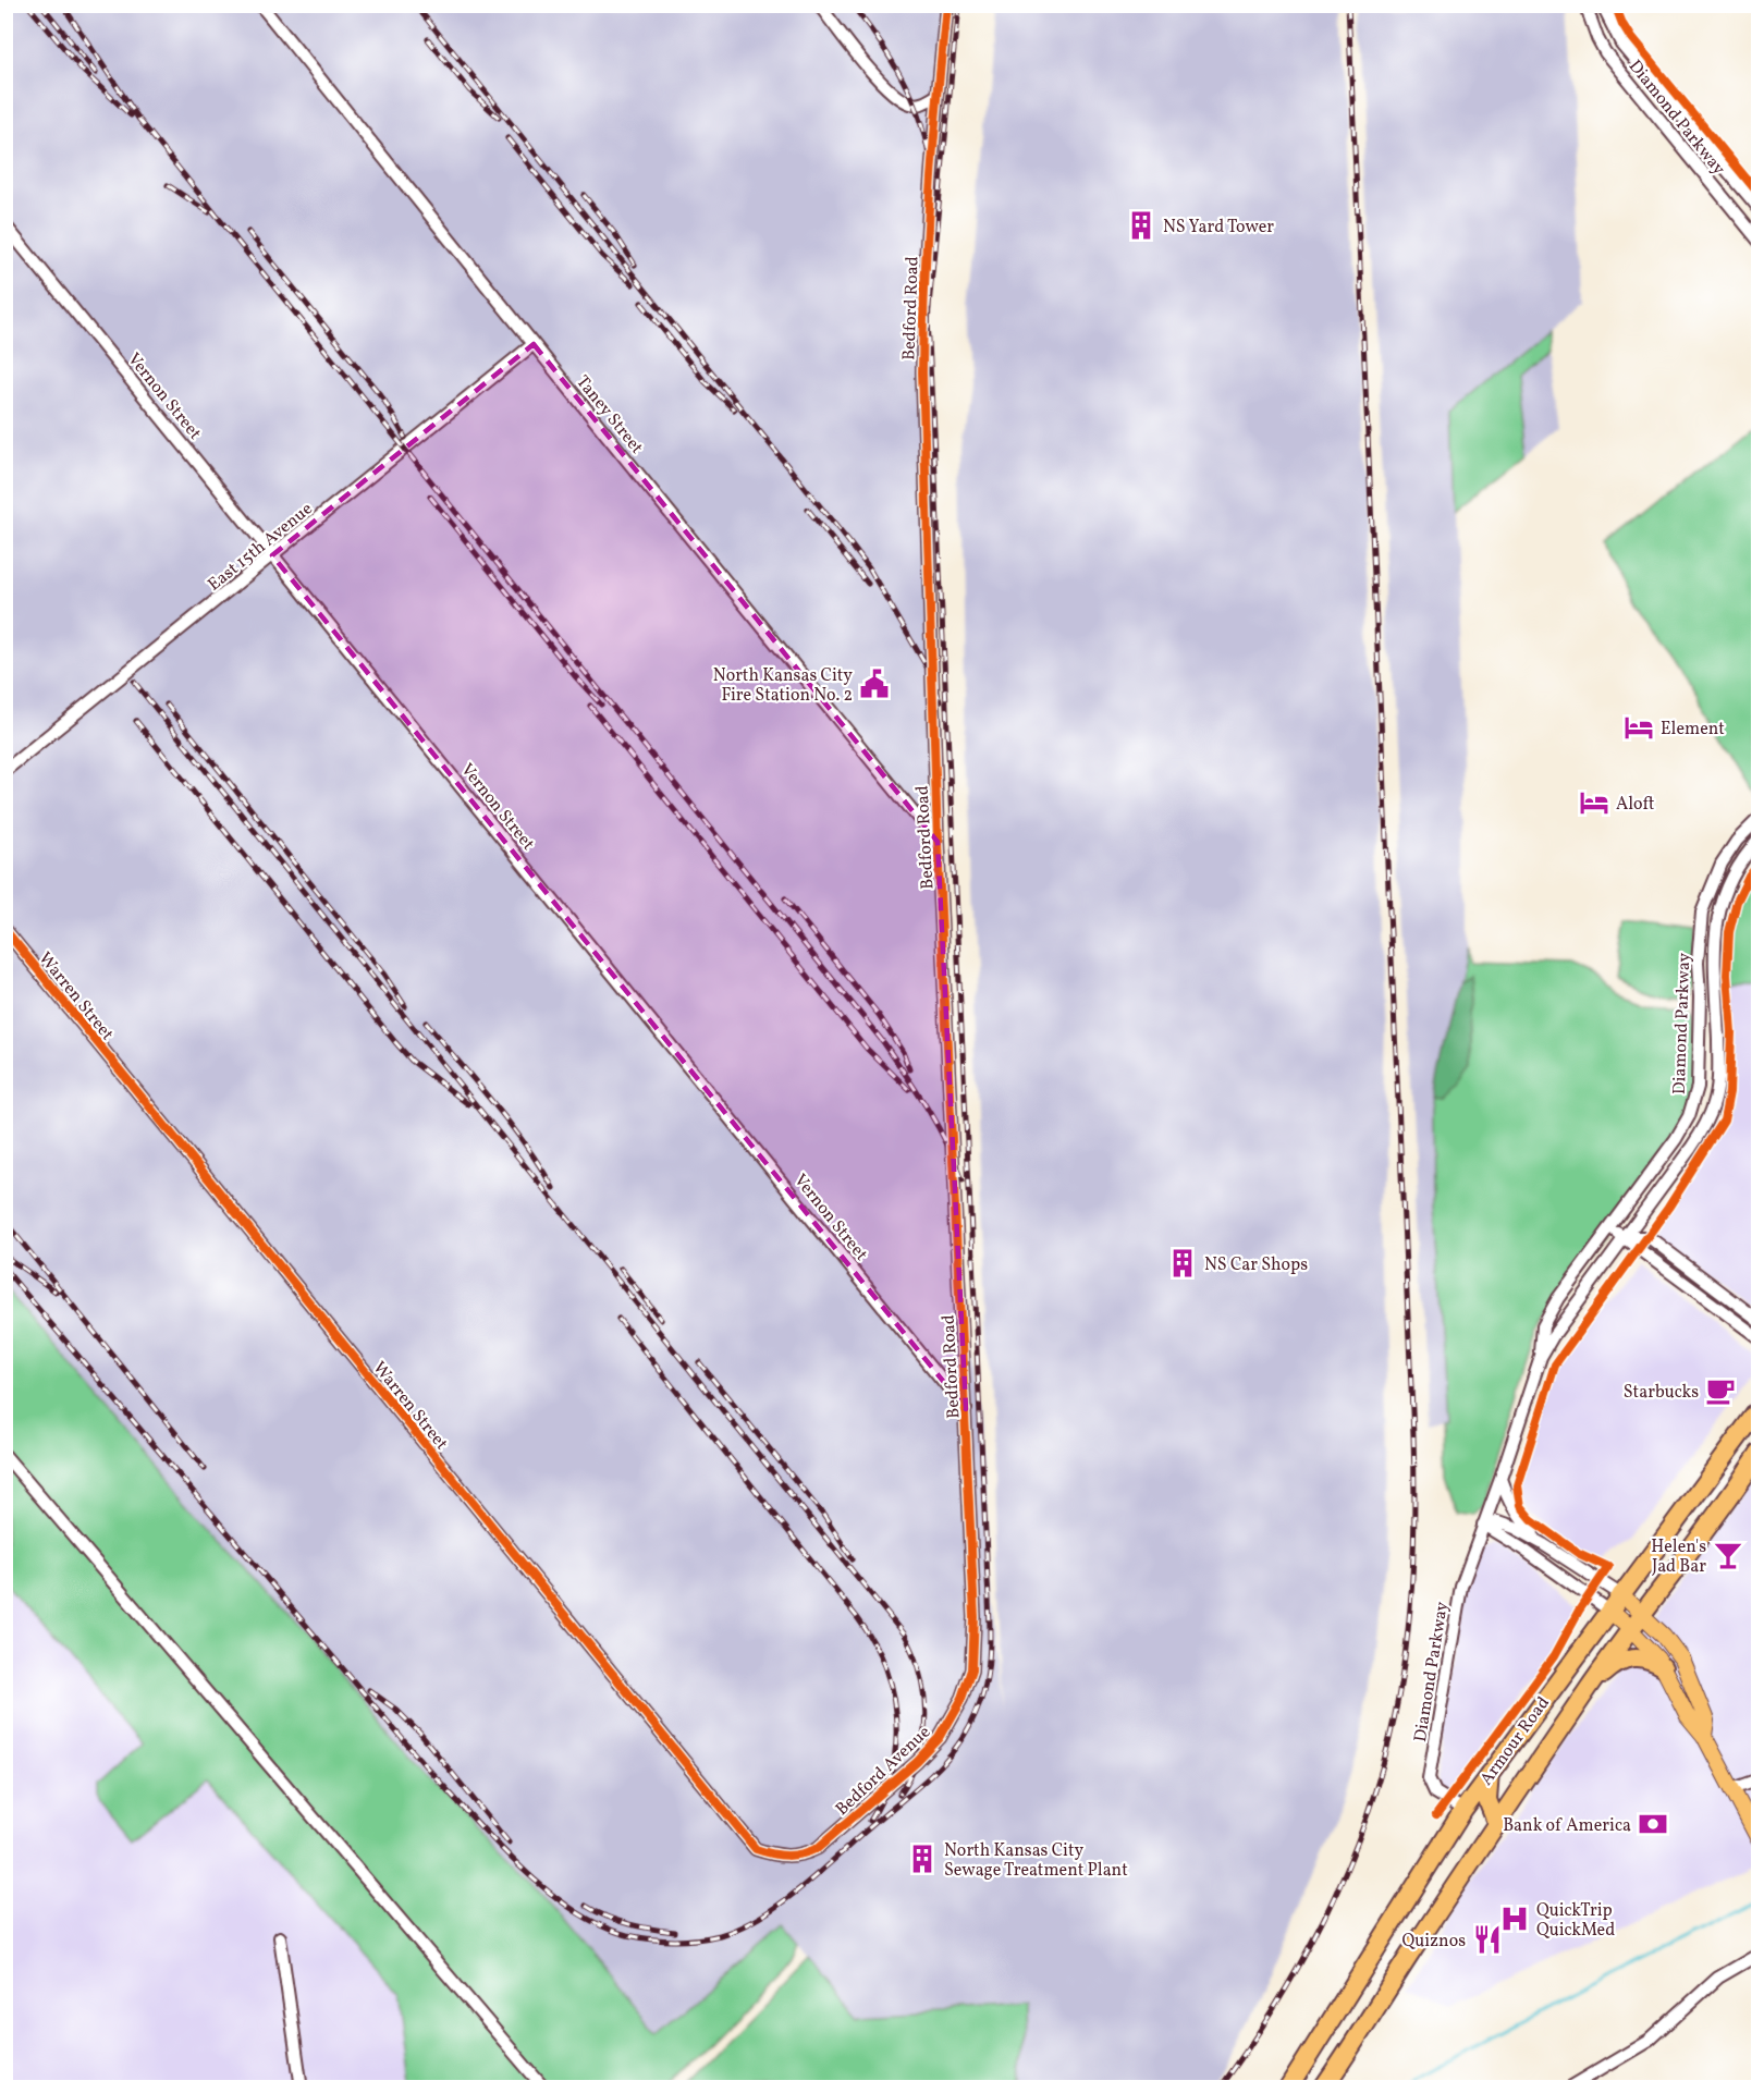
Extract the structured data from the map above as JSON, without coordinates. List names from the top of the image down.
{
  "streets": {
    "highway": ["Armour Road"],
    "street": [
      "Diamond Parkway",
      "Bedford Road",
      "Vernon Street",
      "Taney Street",
      "East 15th Avenue",
      "Warren Street",
      "Bedford Avenue"
    ]
  },
  "crossings": [
    ["Diamond Parkway", "Armour Road"],
    ["Bedford Road", "Vernon Street"],
    ["Bedford Road", "Taney Street"],
    ["Bedford Road", "Bedford Avenue"],
    ["Vernon Street", "East 15th Avenue"],
    ["Taney Street", "East 15th Avenue"],
    ["Warren Street", "Bedford Avenue"]
  ],
  "places": {
    "building": ["NS Yard Tower", "NS Car Shops", "North Kansas City Sewage Treatment Plant"],
    "public building": ["North Kansas City Fire Station No. 2"],
    "hotel": ["Element", "Aloft"],
    "cafe": ["Starbucks"],
    "bar": ["Helen's Jad Bar"],
    "bank": ["Bank of America"],
    "hospital": ["QuickTrip QuickMed"],
    "restaurant": ["Quiznos"]
  }
}
